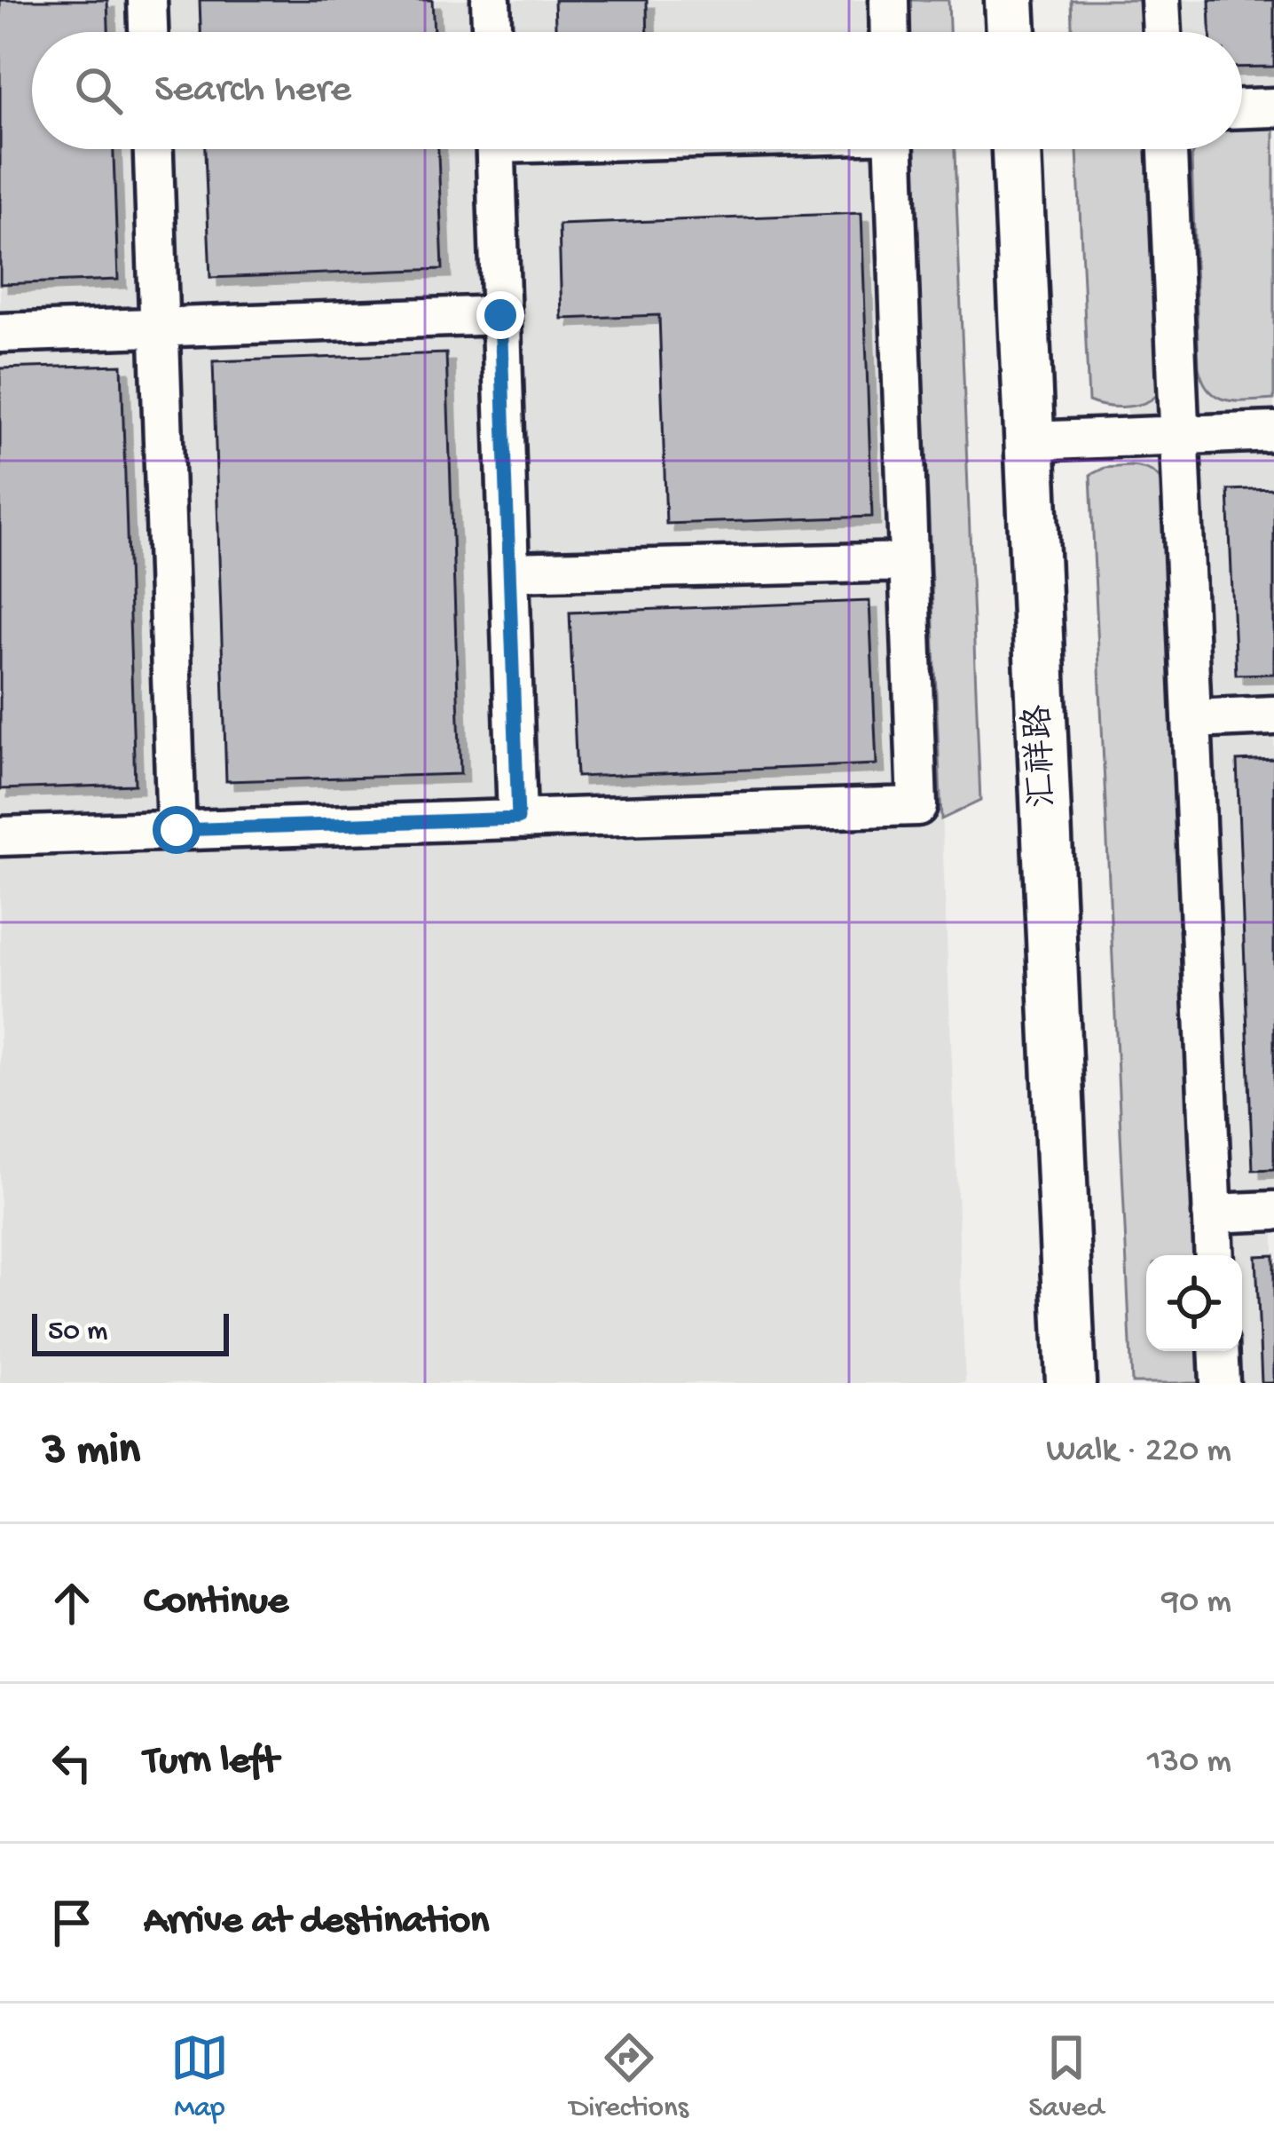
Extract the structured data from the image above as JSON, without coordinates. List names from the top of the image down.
{
  "streets": {
    "main road": ["汇祥路"]
  },
  "scale_bar": "50 m",
  "page": {
    "search": "Search here",
    "scale": "50 m",
    "heading": ["3 min", "Walk · 220 m"],
    "list": [
      ["Continue", "90 m"],
      ["Turn left", "130 m"],
      "Arrive at destination"
    ],
    "nav": ["Map", "Directions", "Saved"]
  }
}
